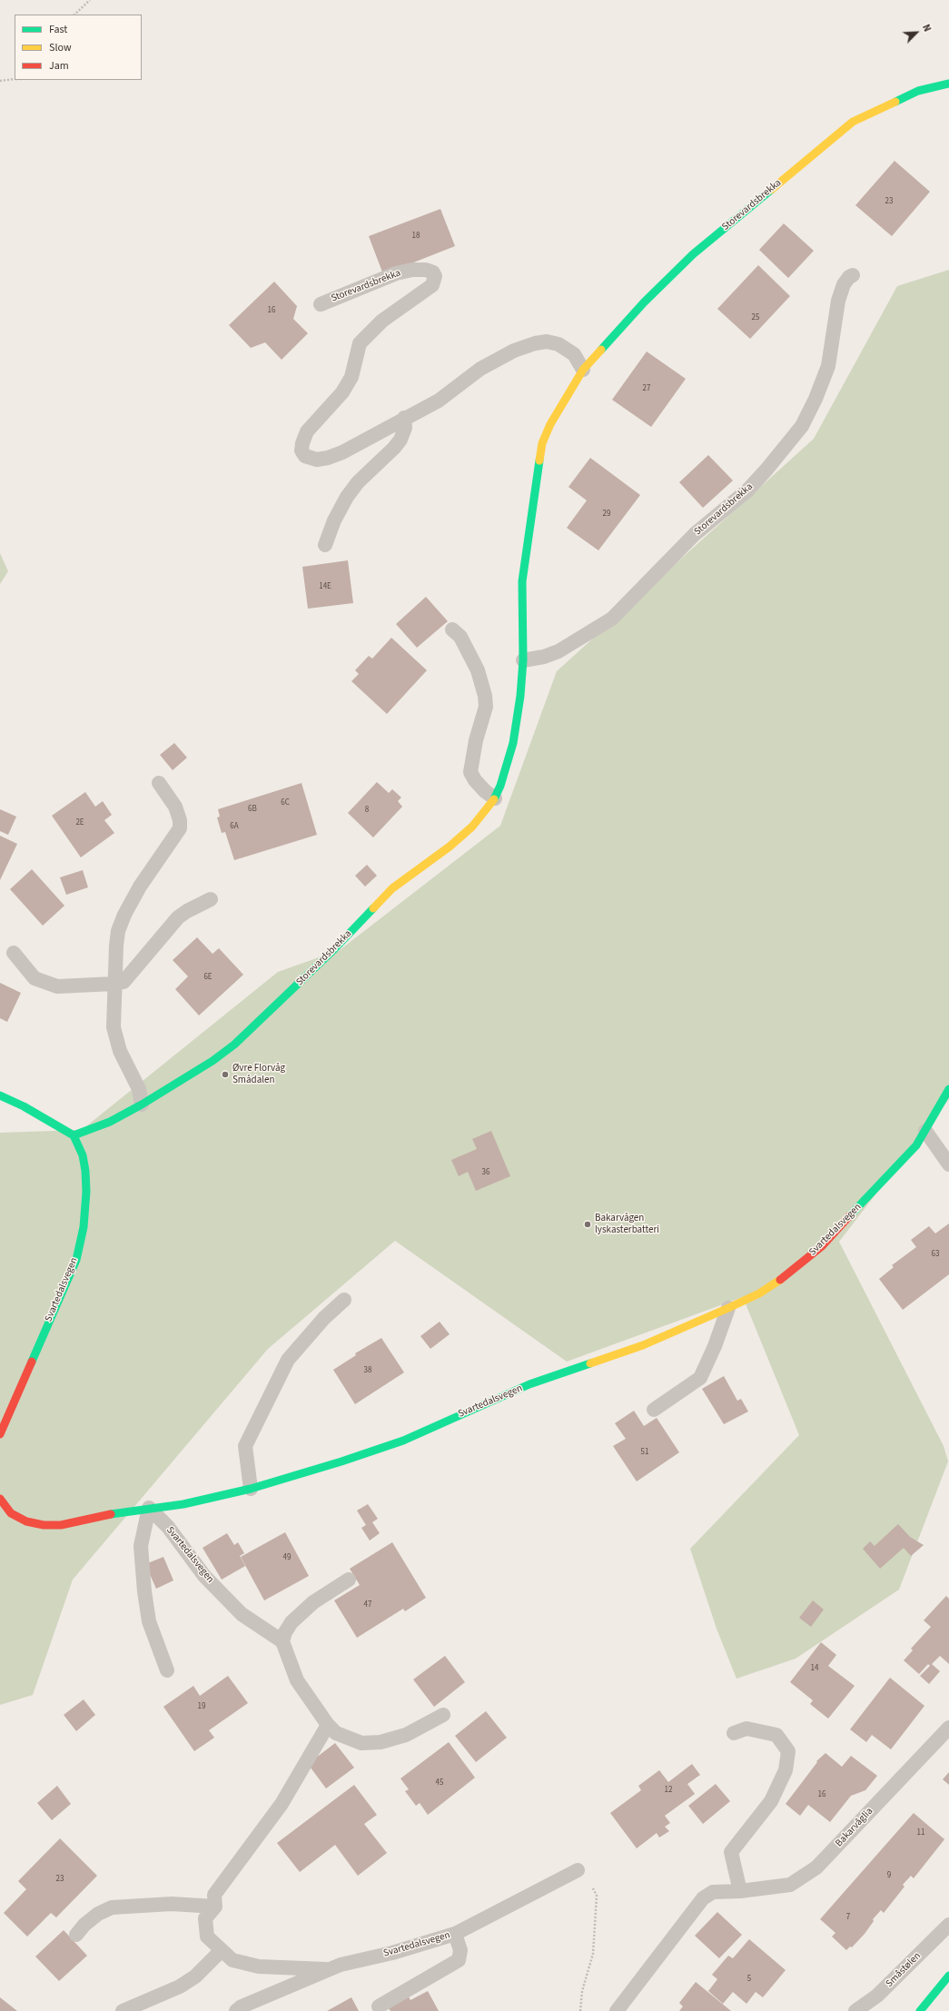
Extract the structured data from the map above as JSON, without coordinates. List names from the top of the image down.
{
  "streets": {
    "street": ["Storevardsbrekka", "Svartedalsvegen"],
    "lane": ["Bakarvåglia", "Småstølen"]
  },
  "crossings": [
    ["Storevardsbrekka", "Svartedalsvegen"]
  ],
  "places": ["Øvre Florvåg Smådalen", "Bakarvågen lyskasterbatteri"],
  "house_numbers": [
    "23",
    "18",
    "16",
    "25",
    "27",
    "29",
    "14E",
    "6C",
    "6B",
    "8",
    "2E",
    "6A",
    "6E",
    "36",
    "63",
    "38",
    "51",
    "49",
    "47",
    "14",
    "19",
    "45",
    "12",
    "16",
    "11",
    "9",
    "23",
    "7",
    "5"
  ],
  "legend": ["Fast", "Slow", "Jam"],
  "north": "top right"
}
